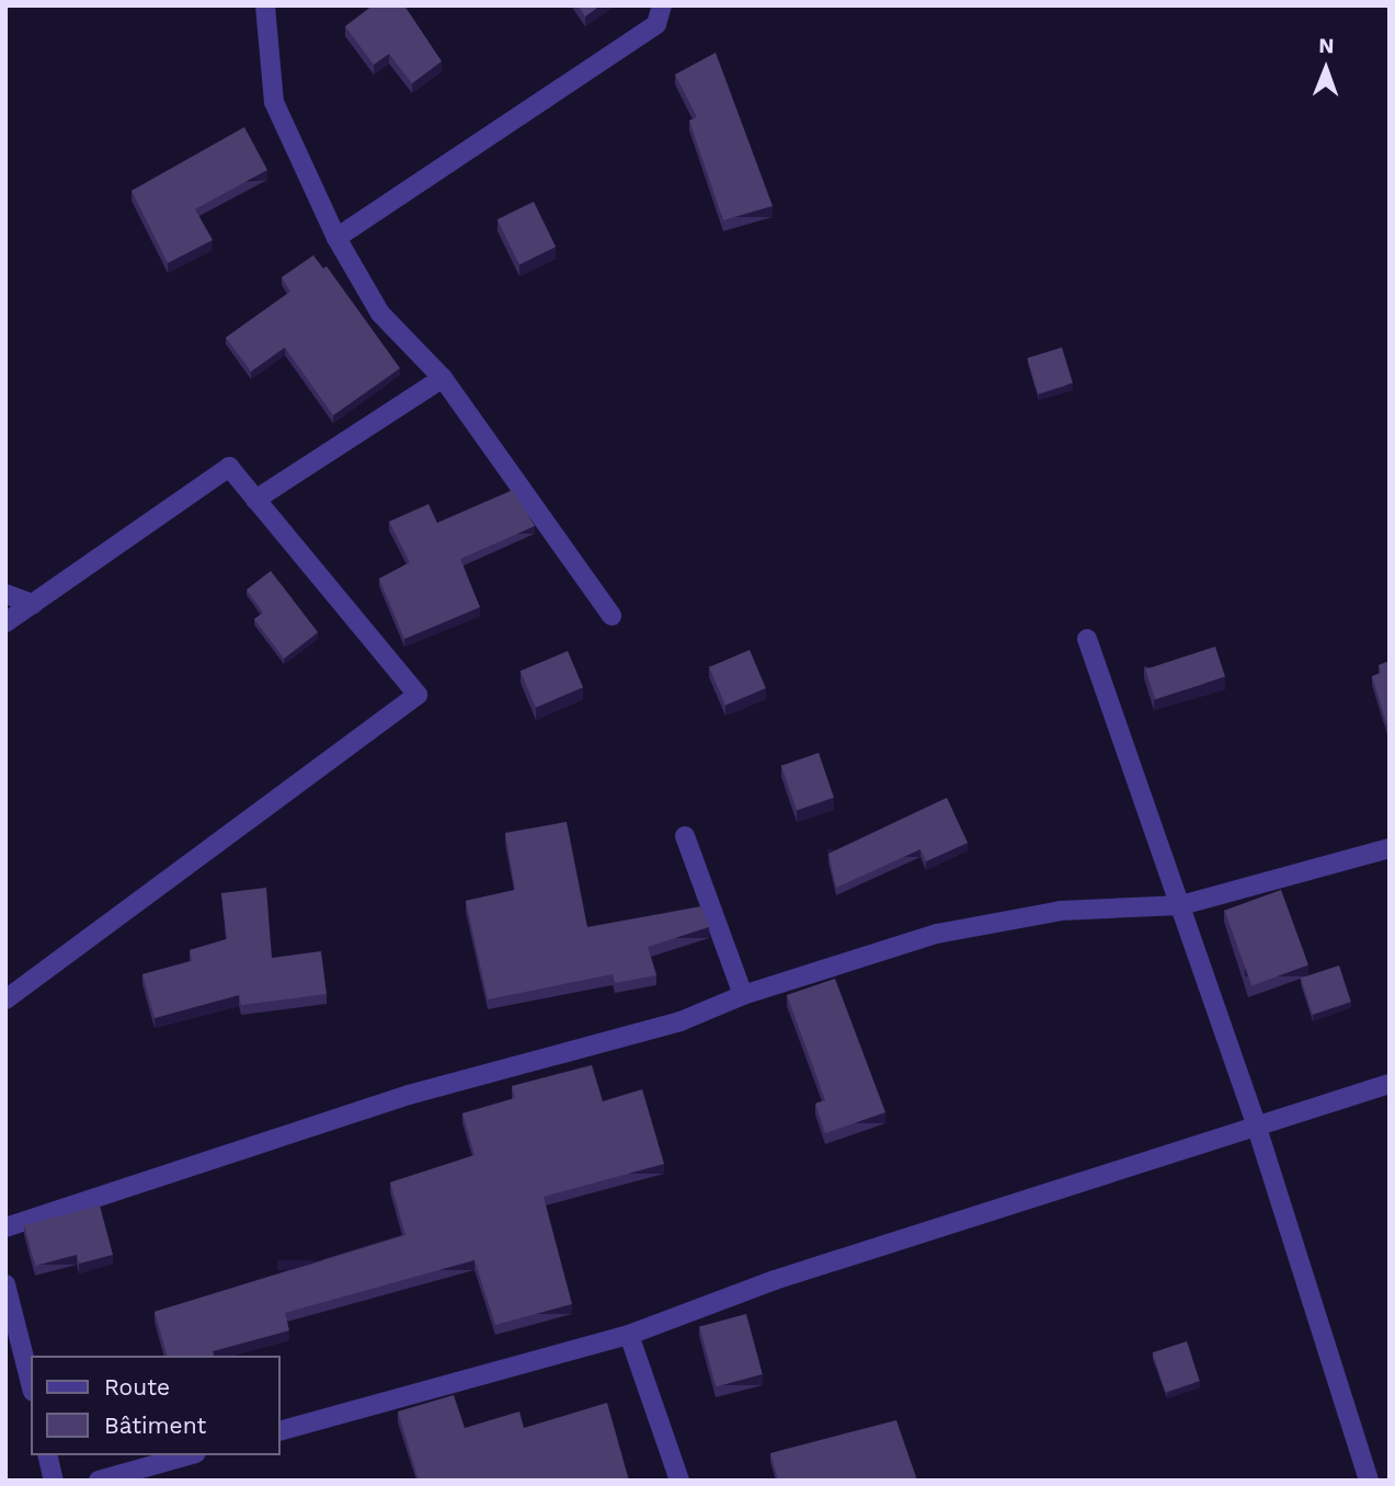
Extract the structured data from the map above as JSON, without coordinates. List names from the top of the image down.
{
  "legend": ["Route", "Bâtiment"],
  "north": "top"
}
